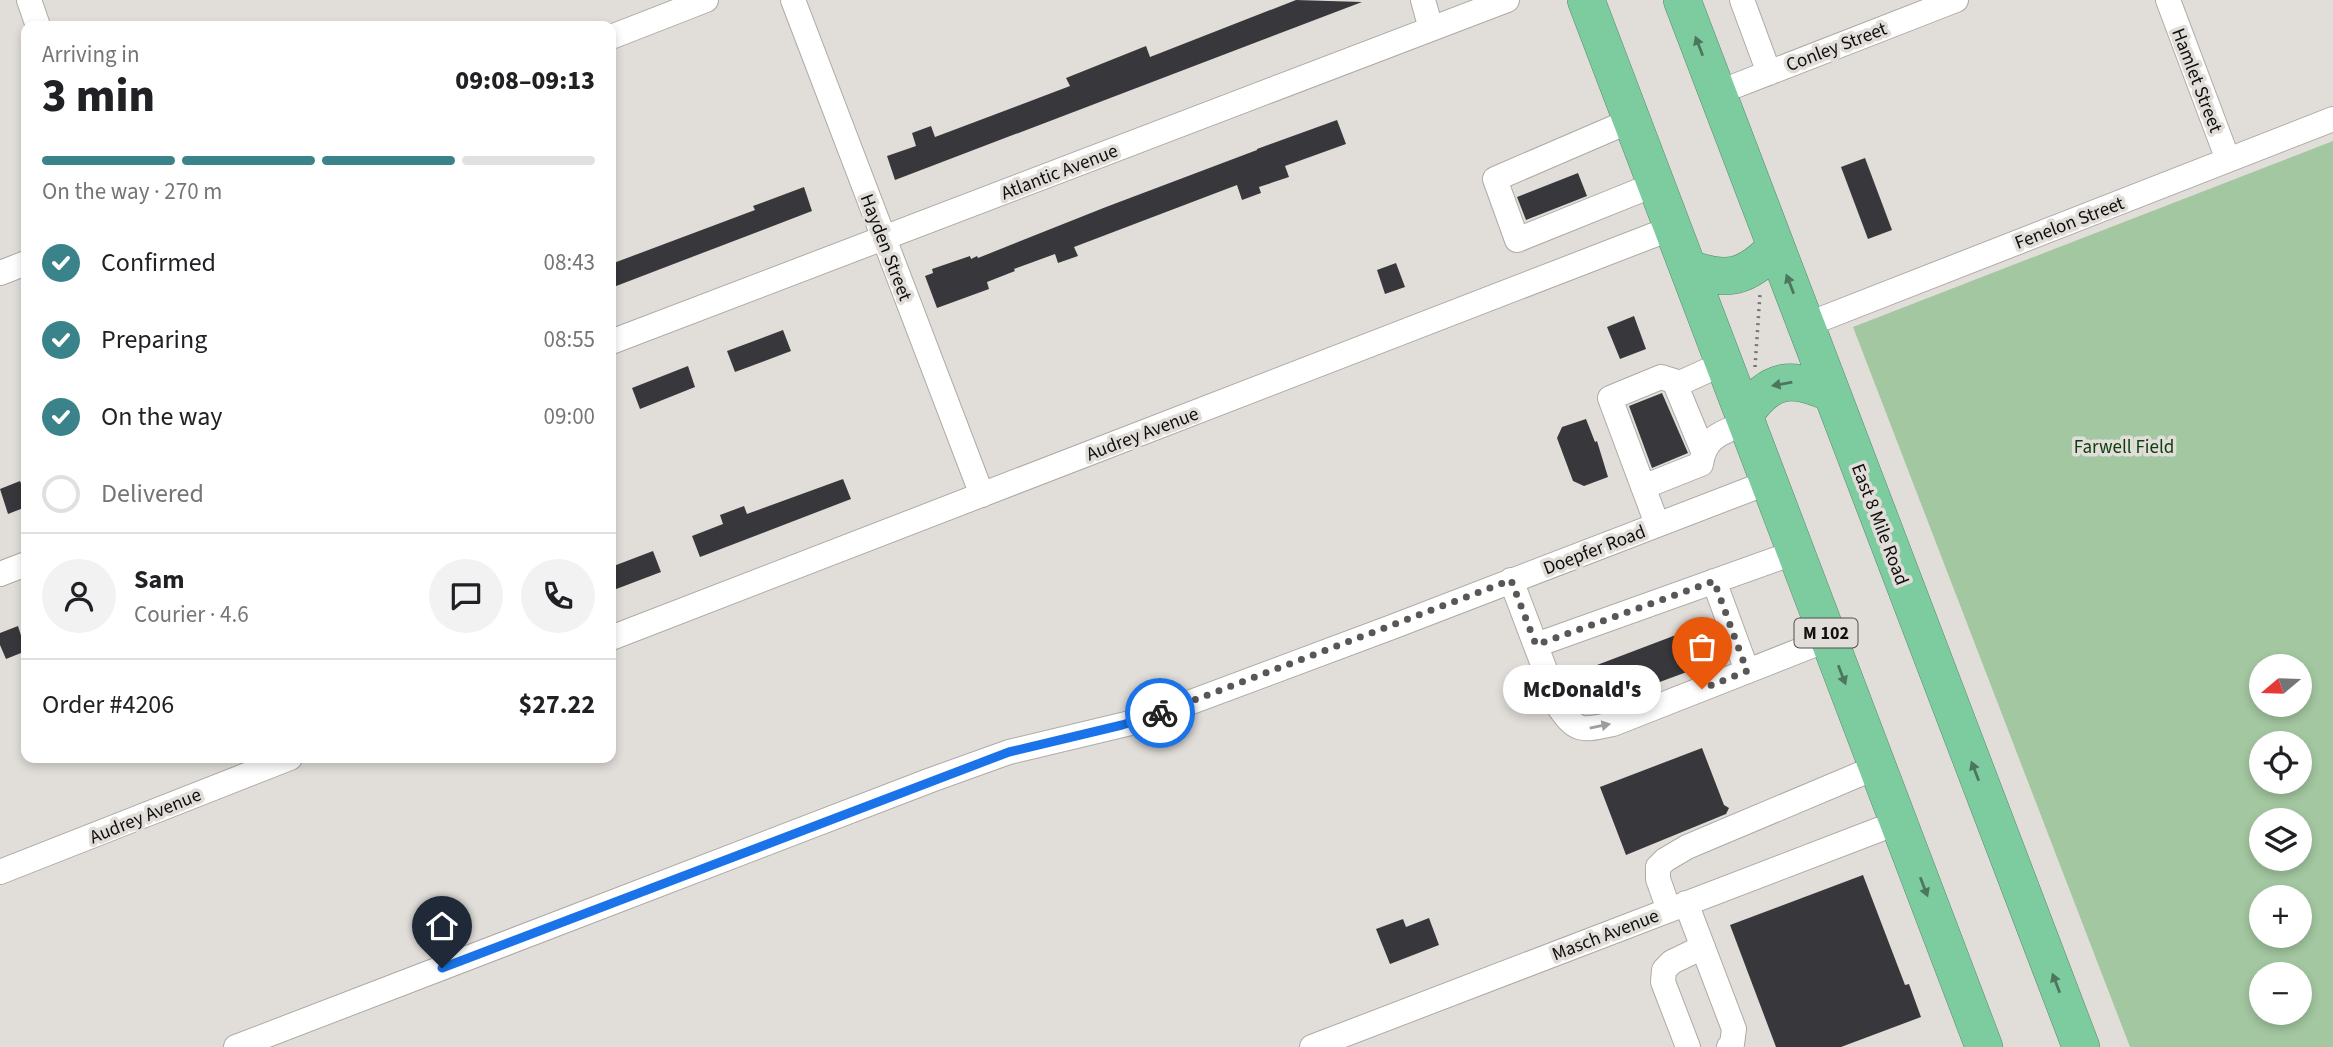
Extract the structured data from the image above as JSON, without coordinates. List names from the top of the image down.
{
  "streets": {
    "highway": ["East 8 Mile Road", "M 102"],
    "street": [
      "Conley Street",
      "Hamlet Street",
      "Atlantic Avenue",
      "Fenelon Street",
      "Hayden Street",
      "Audrey Avenue",
      "Doepfer Road",
      "Masch Avenue"
    ]
  },
  "crossings": [
    ["Conley Street", "East 8 Mile Road"],
    ["Hamlet Street", "Fenelon Street"],
    ["Atlantic Avenue", "Hayden Street"],
    ["Fenelon Street", "East 8 Mile Road"],
    ["Hayden Street", "Audrey Avenue"],
    ["Audrey Avenue", "M 102"],
    ["Doepfer Road", "M 102"],
    ["M 102", "Masch Avenue"]
  ],
  "parks": ["Farwell Field"],
  "places": ["McDonald's"],
  "north": "left",
  "page": {
    "heading": ["3 min", "Arriving in", "09:08–09:13"],
    "panel": [
      "Sam",
      "Courier · 4.6",
      "Order #4206",
      "$27.22"
    ],
    "bar": "On the way · 270 m",
    "list": [
      ["Confirmed", "08:43"],
      ["Preparing", "08:55"],
      ["On the way", "09:00"],
      "Delivered"
    ],
    "map_buttons": ["+", "−"],
    "bubble": "McDonald's"
  }
}
